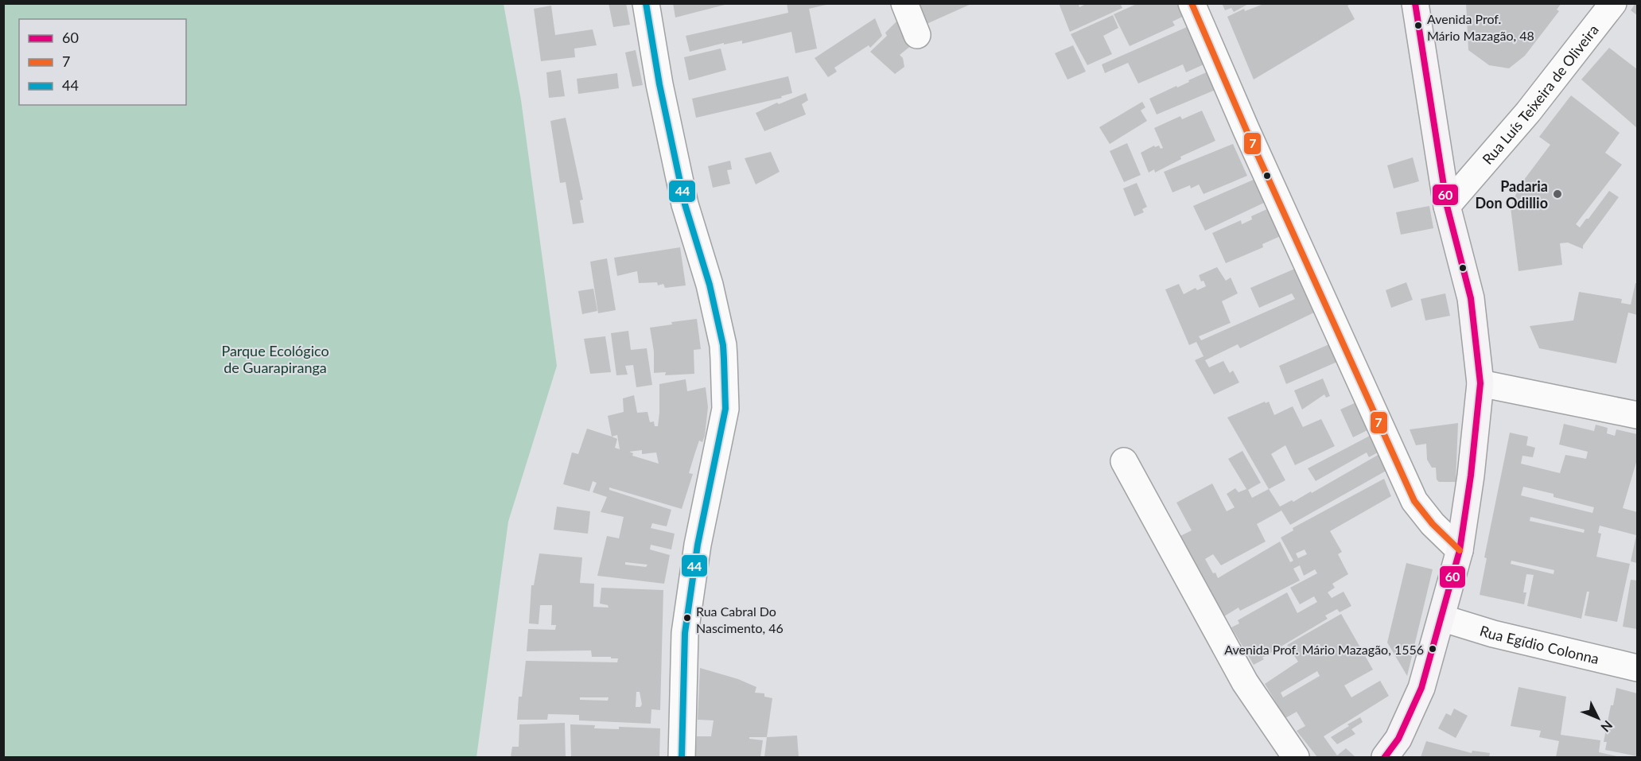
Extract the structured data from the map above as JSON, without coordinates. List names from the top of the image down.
{
  "streets": {
    "street": ["Rua Luís Teixeira de Oliveira", "Rua Egídio Colonna"]
  },
  "parks": ["Parque Ecológico de Guarapiranga"],
  "places": [
    "Avenida Prof. Mário Mazagão, 48",
    "Padaria Don Odillio",
    "Rua Cabral Do Nascimento, 46",
    "Avenida Prof. Mário Mazagão, 1556"
  ],
  "lines": ["transit line 60", "transit line 7", "transit line 44"],
  "legend": ["60", "7", "44"],
  "north": "bottom right"
}
